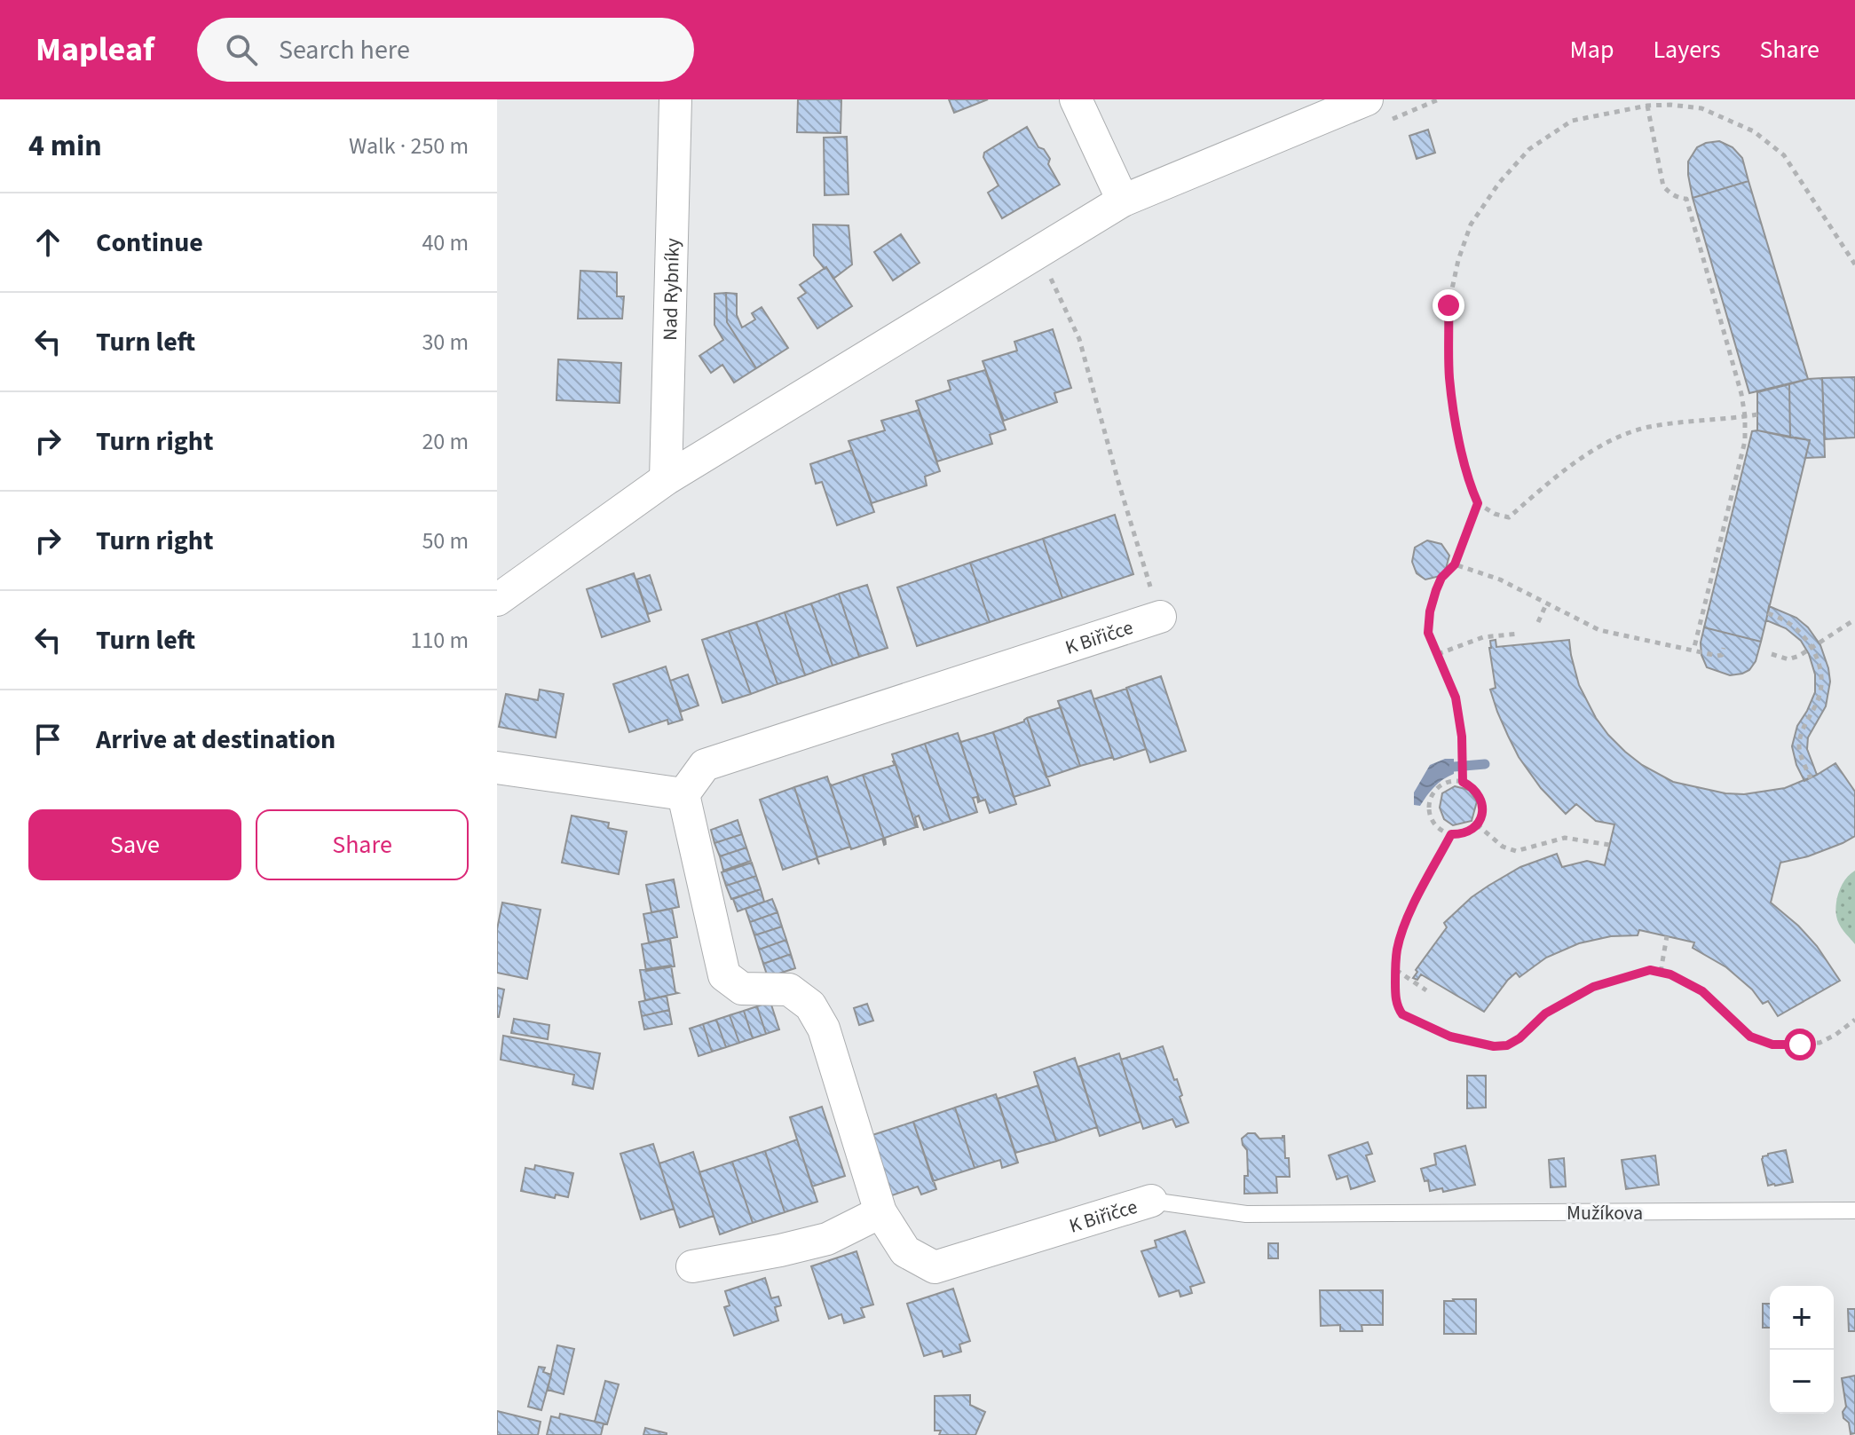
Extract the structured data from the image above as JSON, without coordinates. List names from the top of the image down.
{
  "streets": {
    "street": ["Nad Rybníky", "K Biřičce"],
    "lane": ["Mužíkova"]
  },
  "crossings": [
    ["K Biřičce", "Mužíkova"]
  ],
  "page": {
    "header": "Mapleaf",
    "search": "Search here",
    "nav": ["Map", "Layers", "Share"],
    "heading": ["4 min", "Walk · 250 m"],
    "list": [
      ["Continue", "40 m"],
      ["Turn left", "30 m"],
      ["Turn right", "20 m"],
      ["Turn right", "50 m"],
      ["Turn left", "110 m"],
      "Arrive at destination"
    ],
    "buttons": ["Save", "Share"],
    "map_buttons": ["+", "−"]
  }
}
